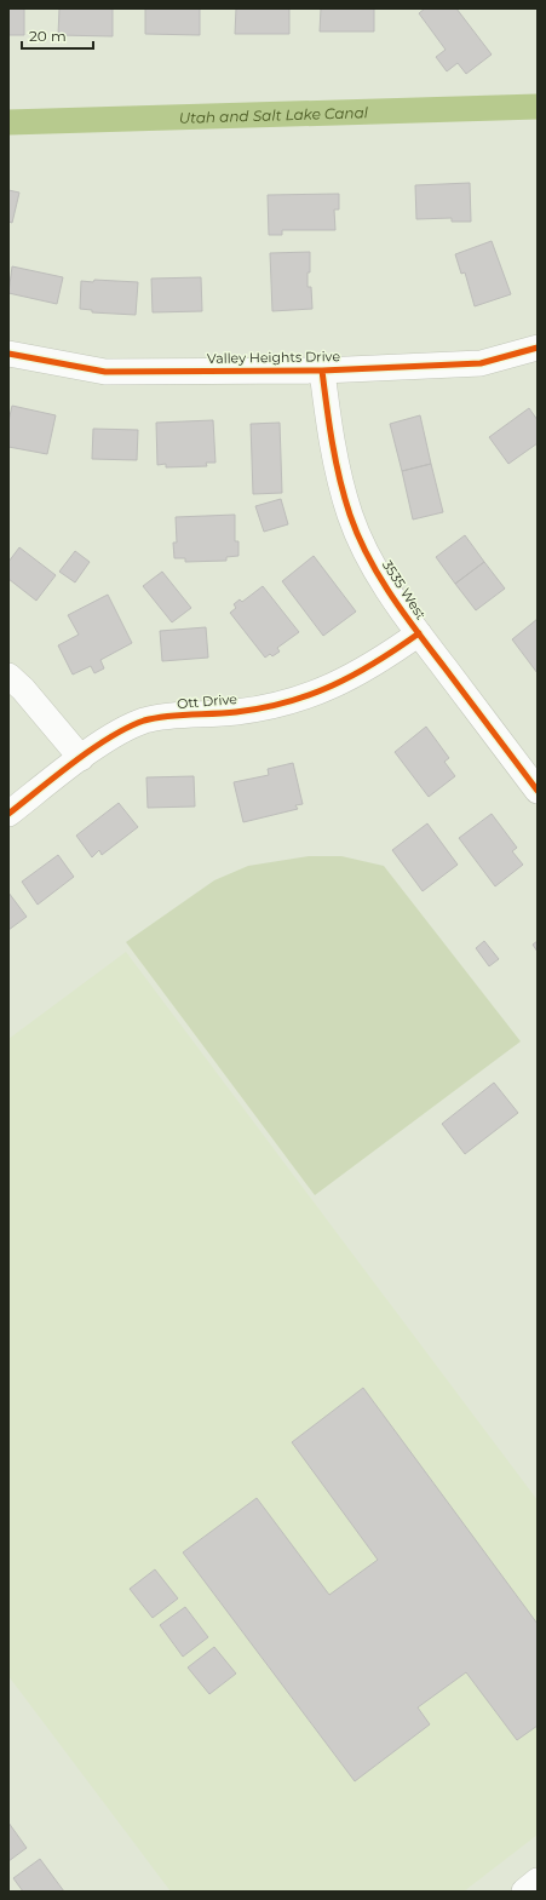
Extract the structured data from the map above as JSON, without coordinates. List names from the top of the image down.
{
  "streets": {
    "street": ["Valley Heights Drive", "3535 West", "Ott Drive"]
  },
  "crossings": [
    ["Valley Heights Drive", "3535 West"],
    ["3535 West", "Ott Drive"]
  ],
  "water": ["Utah and Salt Lake Canal"],
  "scale_bar": "20 m"
}
